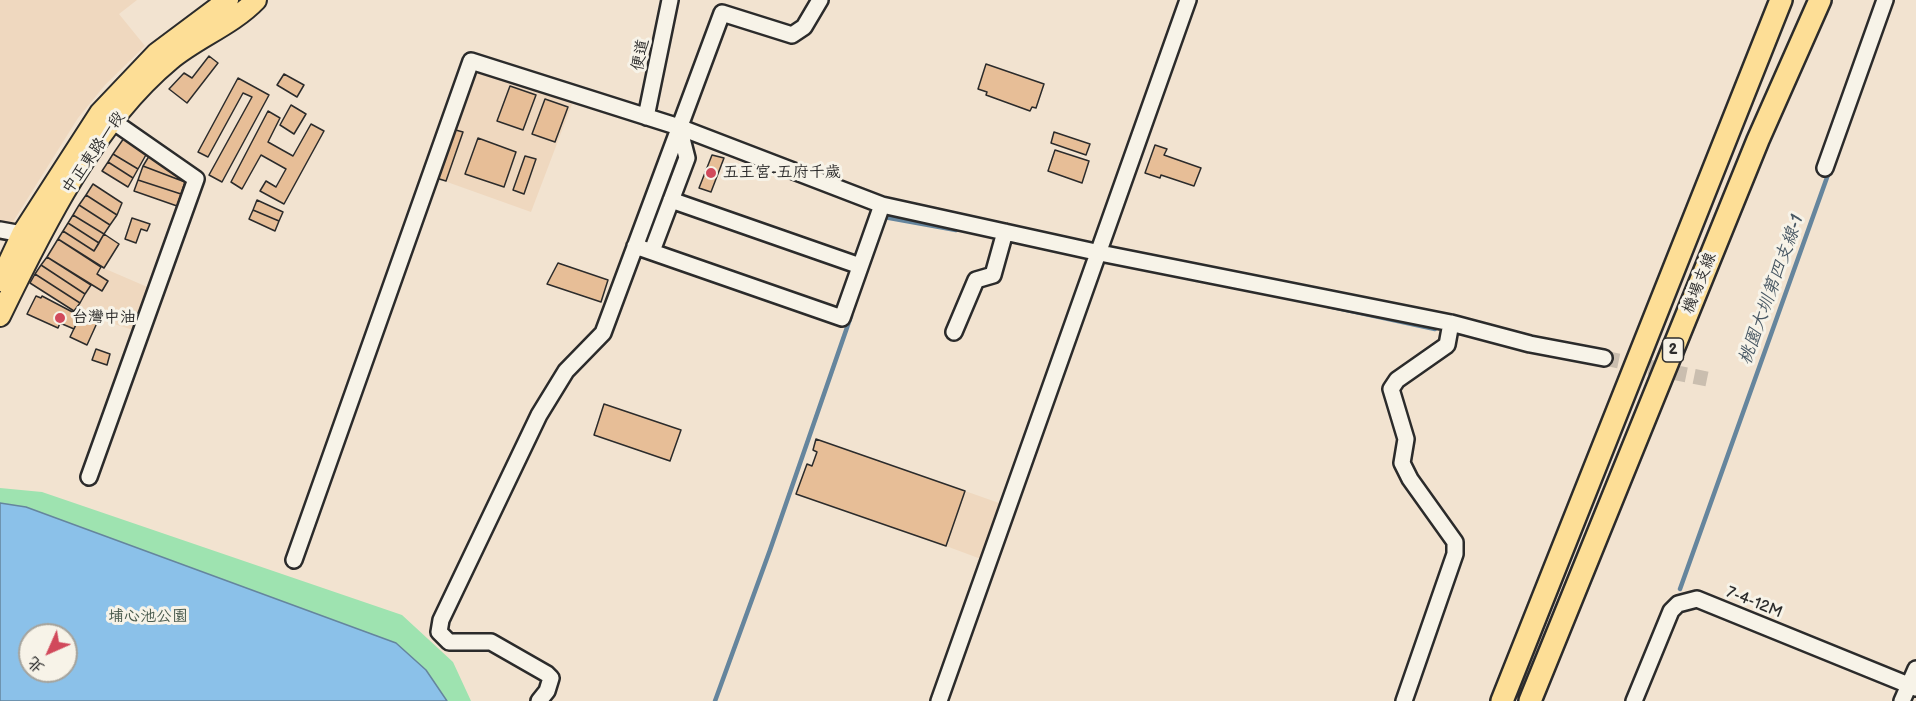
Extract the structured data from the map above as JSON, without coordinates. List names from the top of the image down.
{
  "streets": {
    "highway": ["機場支線", "2"],
    "main road": ["中正東路一段"],
    "street": ["便道", "7-4-12M"]
  },
  "water": ["桃園大圳第四支線-1"],
  "parks": ["埔心池公園"],
  "places": ["五王宮-五府千歲", "台灣中油"],
  "north": "bottom left"
}
